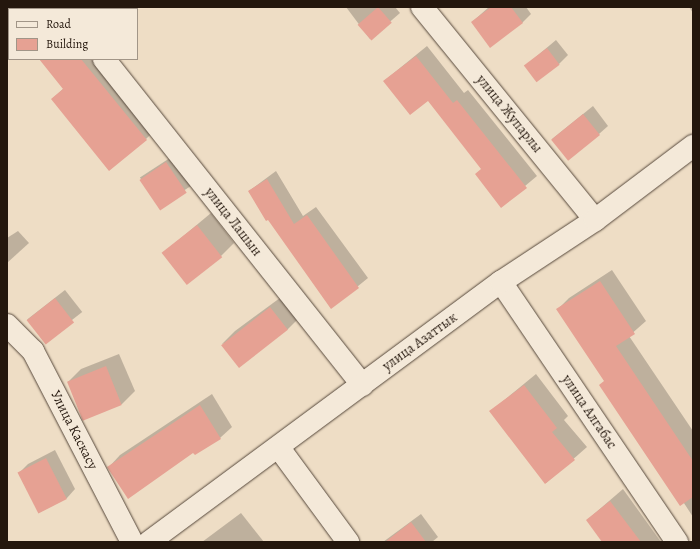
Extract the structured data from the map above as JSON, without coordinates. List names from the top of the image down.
{
  "streets": {
    "street": [
      "улица Жупарлы",
      "улица Лашын",
      "улица Азаттык",
      "улица Алгабас",
      "Улица Каскасу"
    ]
  },
  "crossings": [
    ["улица Жупарлы", "улица Азаттык"],
    ["улица Лашын", "улица Азаттык"],
    ["улица Азаттык", "улица Алгабас"]
  ],
  "legend": ["Road", "Building"]
}
